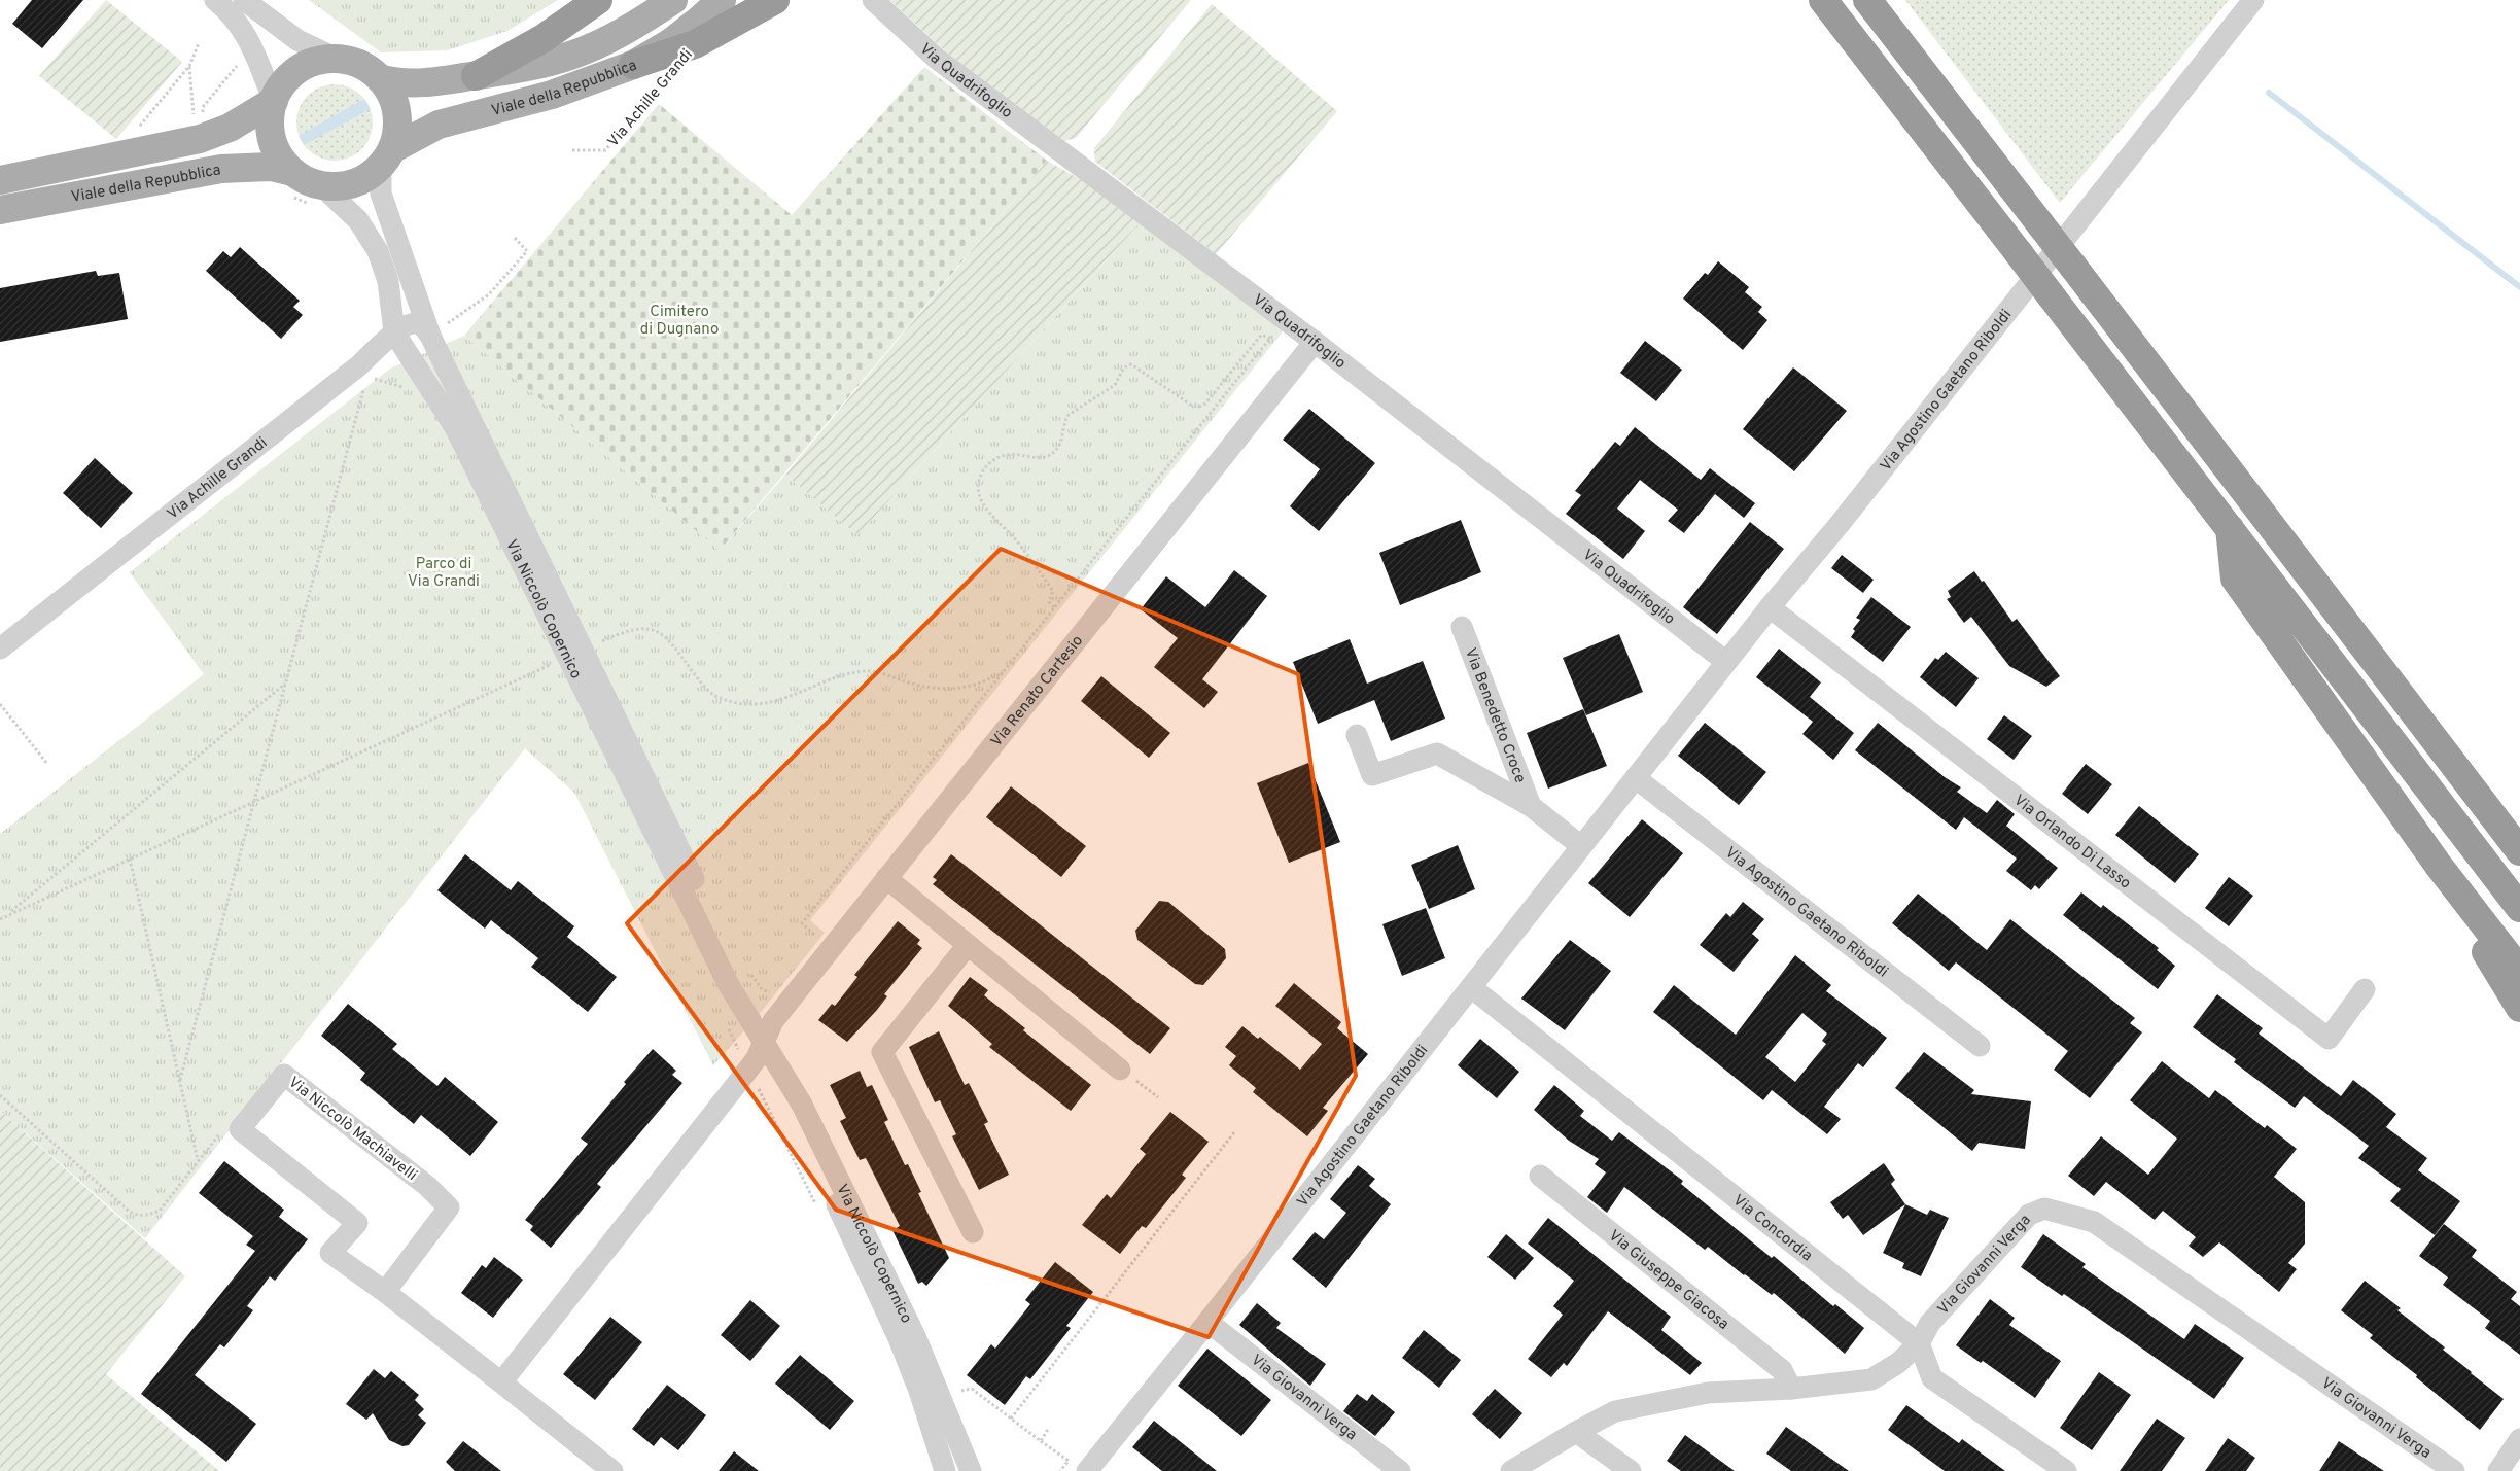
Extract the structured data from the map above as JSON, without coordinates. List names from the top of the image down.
{
  "streets": {
    "main road": ["Viale della Repubblica"],
    "street": [
      "Via Quadrifoglio",
      "Via Achille Grandi",
      "Via Agostino Gaetano Riboldi",
      "Via Niccolò Copernico",
      "Via Renato Cartesio",
      "Via Benedetto Croce",
      "Via Orlando Di Lasso",
      "Via Niccolò Machiavelli",
      "Via Concordia",
      "Via Giovanni Verga",
      "Via Giuseppe Giacosa"
    ]
  },
  "crossings": [
    ["Via Quadrifoglio", "Via Agostino Gaetano Riboldi"],
    ["Via Quadrifoglio", "Via Renato Cartesio"],
    ["Viale della Repubblica", "Via Niccolò Copernico"],
    ["Via Achille Grandi", "Via Niccolò Copernico"],
    ["Via Agostino Gaetano Riboldi", "Via Benedetto Croce"],
    ["Via Agostino Gaetano Riboldi", "Via Orlando Di Lasso"],
    ["Via Agostino Gaetano Riboldi", "Via Concordia"],
    ["Via Agostino Gaetano Riboldi", "Via Giovanni Verga"],
    ["Via Niccolò Copernico", "Via Renato Cartesio"],
    ["Via Concordia", "Via Giovanni Verga"],
    ["Via Giovanni Verga", "Via Giuseppe Giacosa"]
  ],
  "parks": ["Cimitero di Dugnano", "Parco di Via Grandi"]
}
